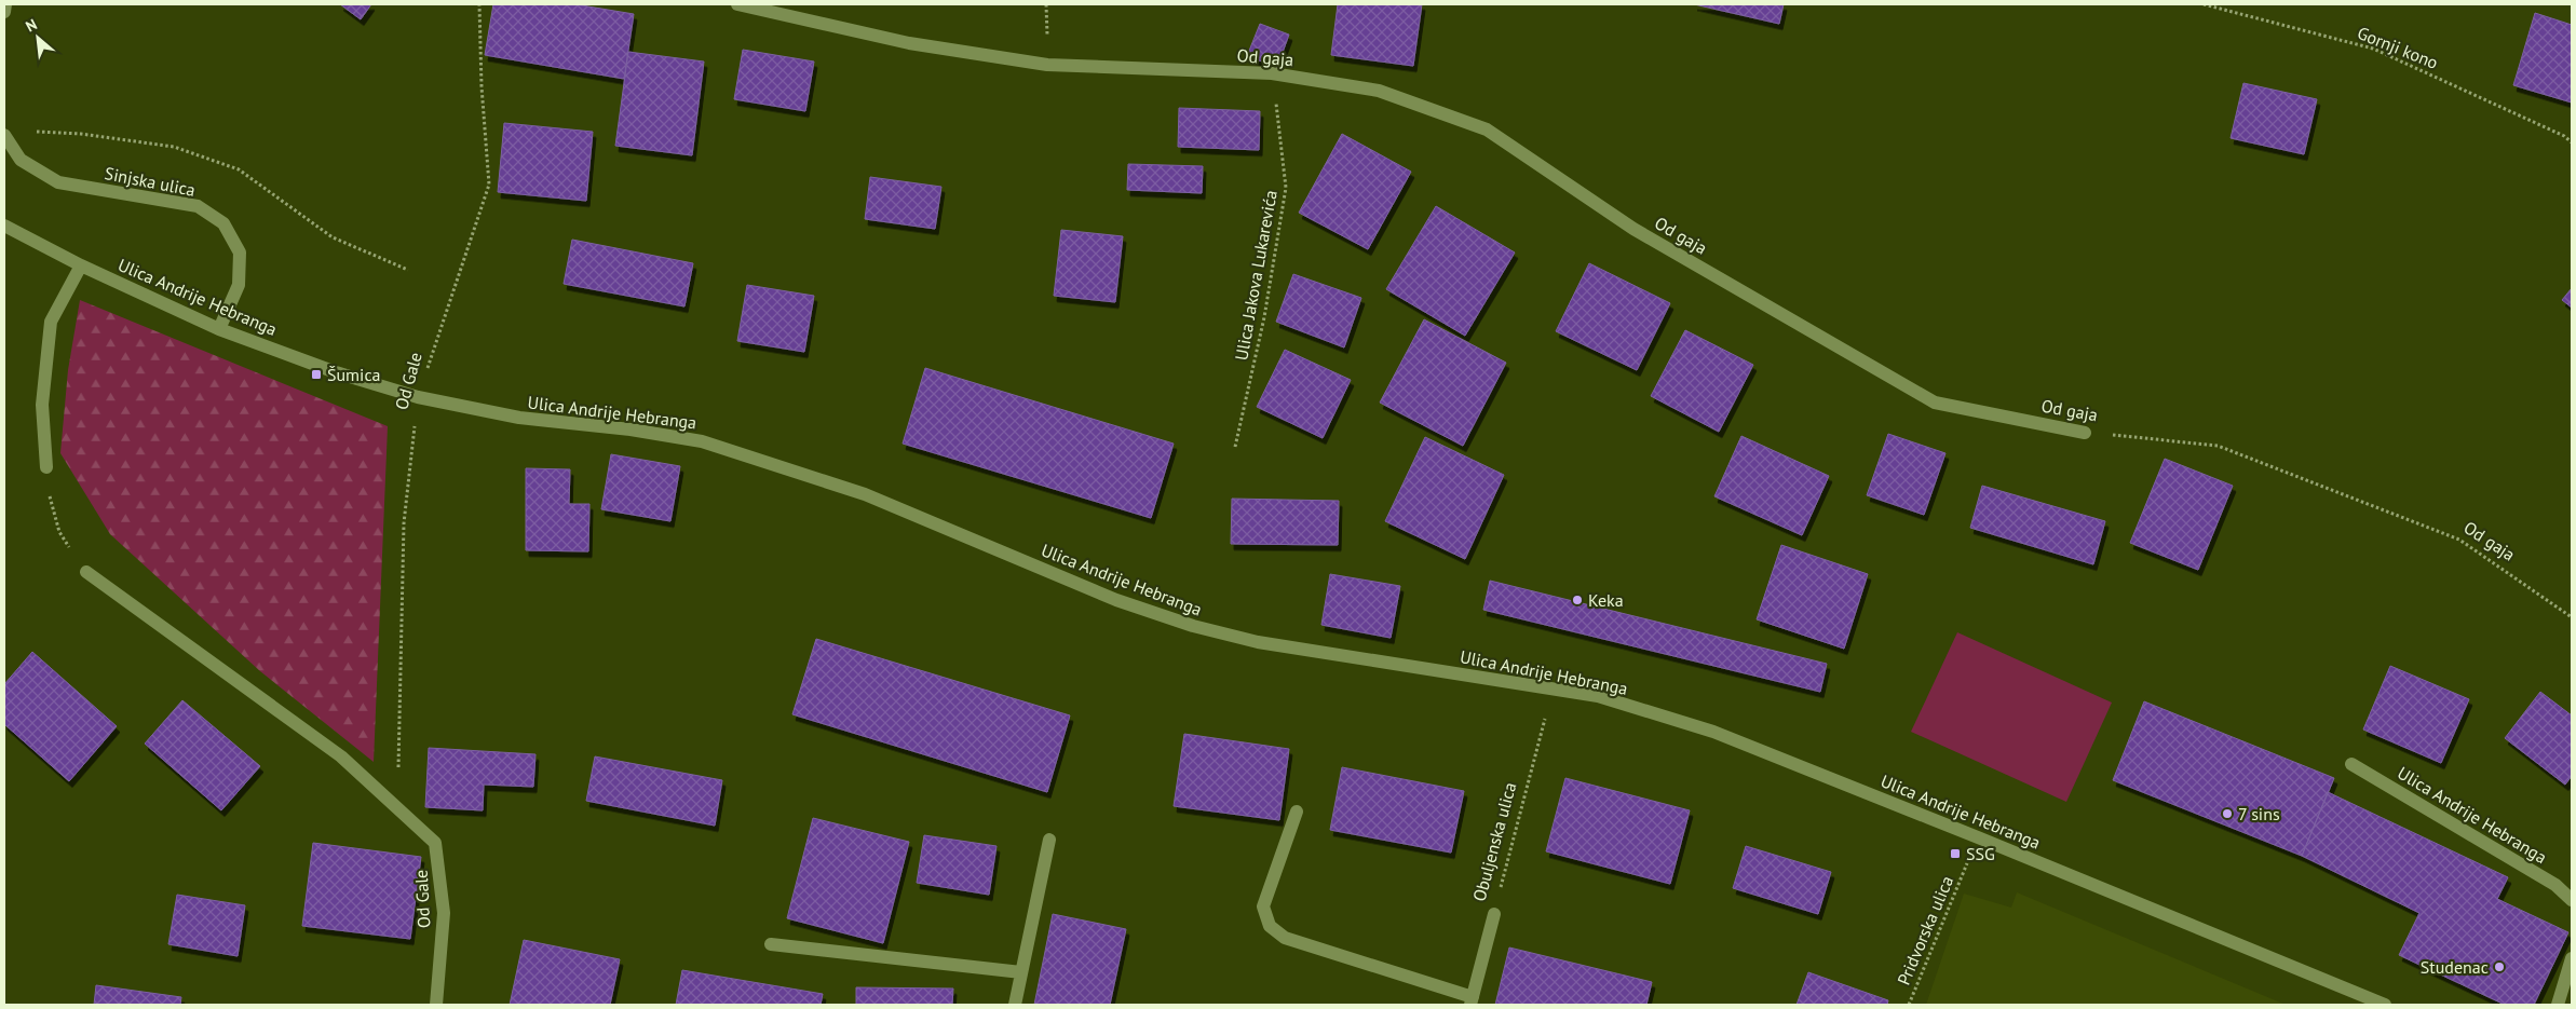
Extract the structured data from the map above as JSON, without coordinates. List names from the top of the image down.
{
  "streets": {
    "street": [
      "Od gaja",
      "Sinjska ulica",
      "Ulica Andrije Hebranga",
      "Od Gale",
      "Obuljenska ulica"
    ],
    "path": ["Gornji kono", "Ulica Jakova Lukarevića", "Pridvorska ulica"]
  },
  "crossings": [
    ["Od gaja", "Ulica Jakova Lukarevića"],
    ["Sinjska ulica", "Ulica Andrije Hebranga"],
    ["Ulica Andrije Hebranga", "Od Gale"],
    ["Ulica Andrije Hebranga", "Obuljenska ulica"],
    ["Ulica Andrije Hebranga", "Pridvorska ulica"]
  ],
  "places": {
    "transit": ["Šumica", "SSG"],
    "other": ["Keka", "7 sins", "Studenac"]
  },
  "north": "top left"
}
